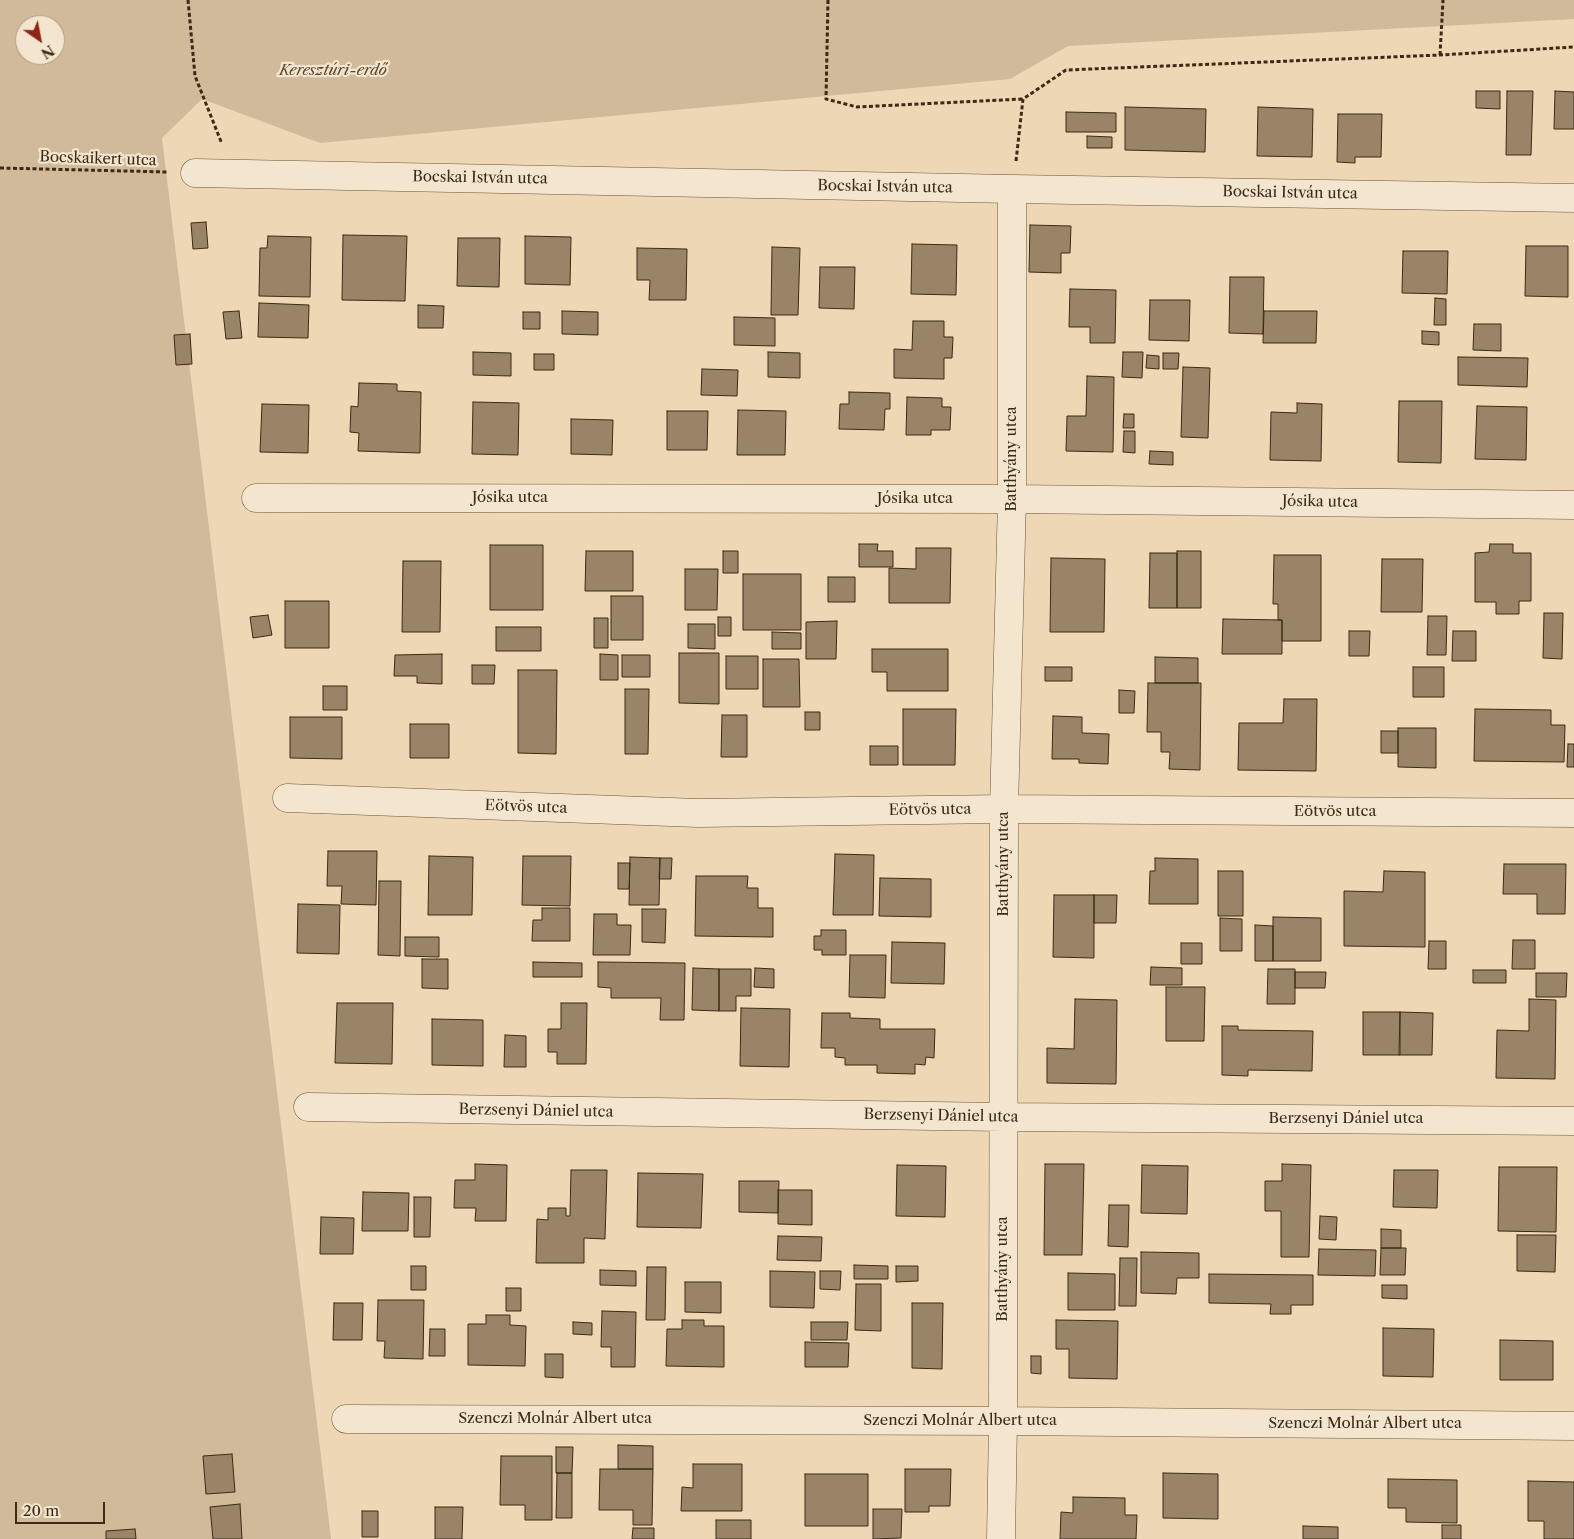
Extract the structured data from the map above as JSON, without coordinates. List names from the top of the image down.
{
  "streets": {
    "street": [
      "Bocskai István utca",
      "Batthyány utca",
      "Jósika utca",
      "Eötvös utca",
      "Berzsenyi Dániel utca",
      "Szenczi Molnár Albert utca"
    ],
    "path": ["Bocskaikert utca"]
  },
  "crossings": [
    ["Bocskaikert utca", "Bocskai István utca"],
    ["Bocskai István utca", "Batthyány utca"],
    ["Batthyány utca", "Jósika utca"],
    ["Batthyány utca", "Eötvös utca"],
    ["Batthyány utca", "Berzsenyi Dániel utca"],
    ["Batthyány utca", "Szenczi Molnár Albert utca"]
  ],
  "parks": ["Keresztúri-erdő"],
  "scale_bar": "20 m",
  "north": "bottom right"
}
